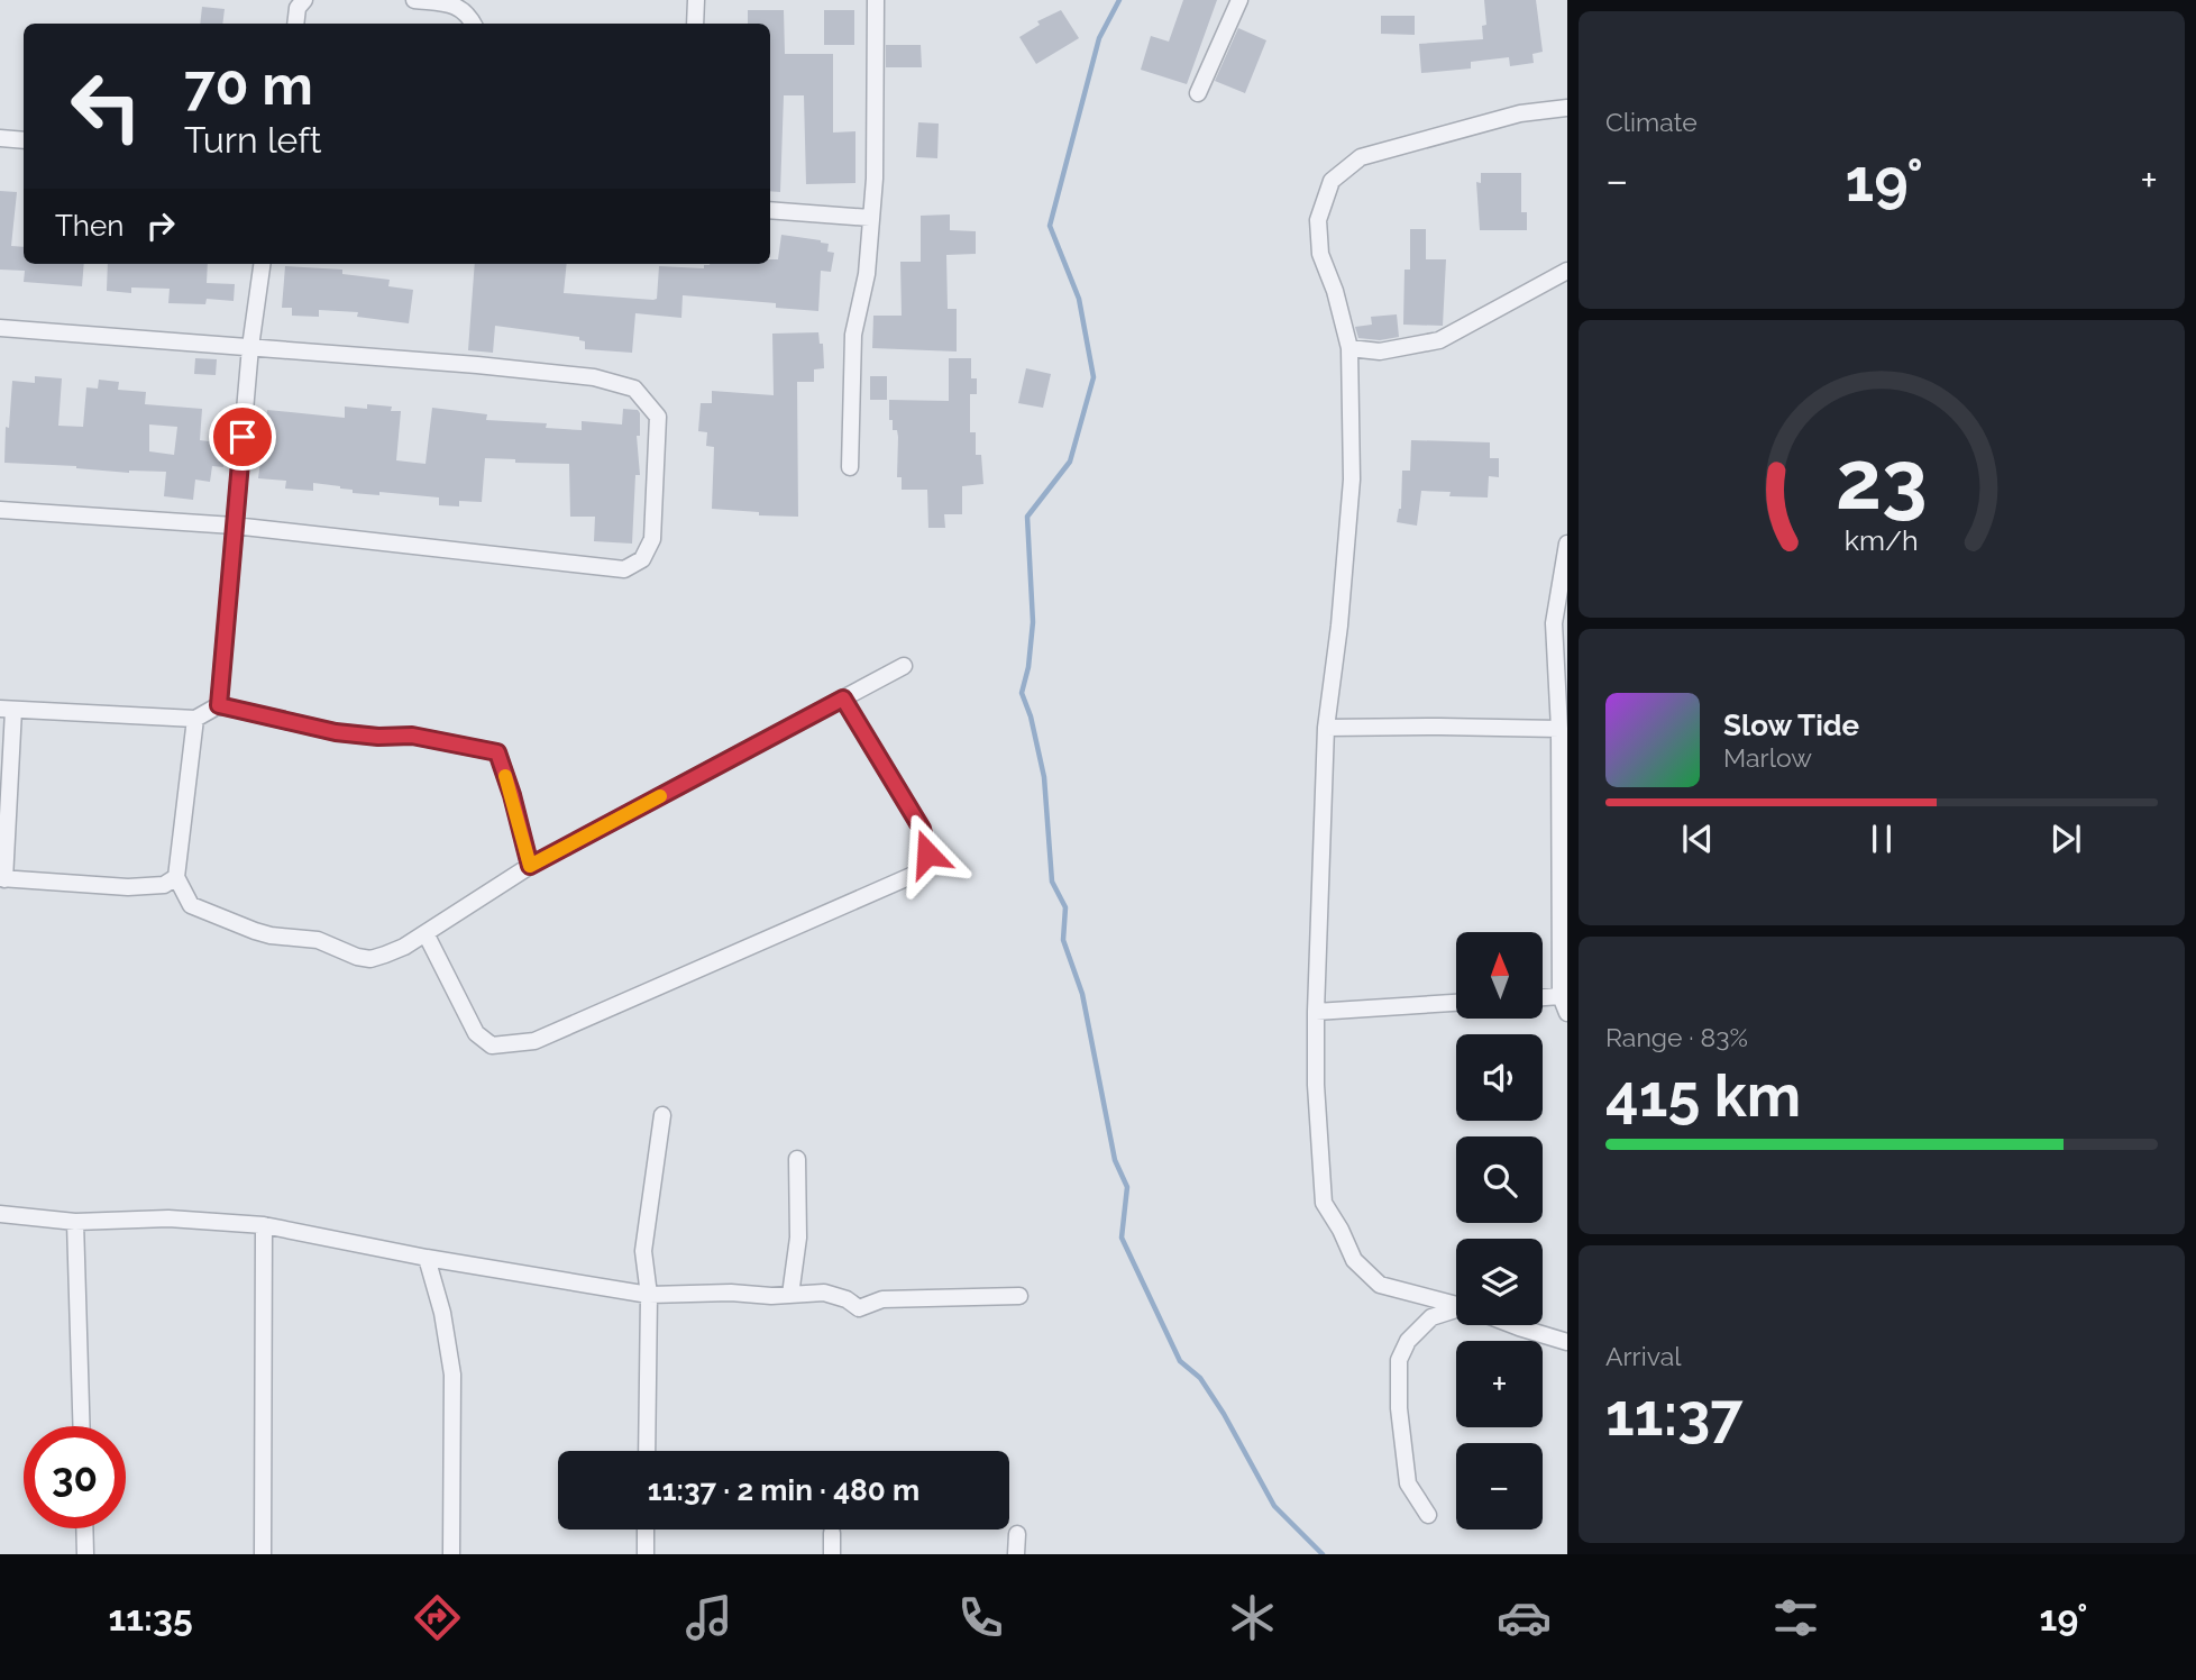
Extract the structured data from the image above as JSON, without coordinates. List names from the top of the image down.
{
  "north": "top",
  "page": {
    "tile": [
      "Climate",
      ["Range · 83%", "415 km"],
      ["Arrival", "11:37"]
    ],
    "turn": ["70 m", "Turn left"],
    "heat": ["−", "19°", "+"],
    "then": "Then",
    "song": ["Slow Tide", "Marlow"],
    "map_buttons": ["+", "−"],
    "limit": "30",
    "trip": "11:37 · 2 min · 480 m",
    "tabs": ["11:35", "19°"],
    "gauge": ["23", "km/h"]
  }
}
